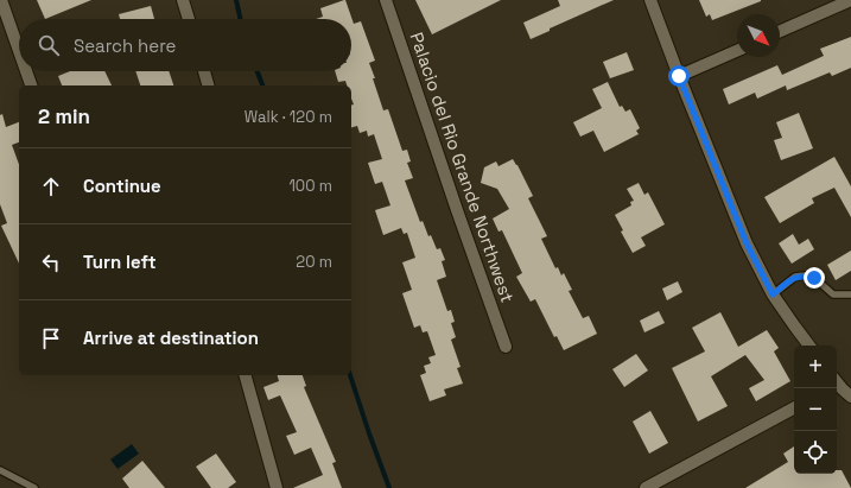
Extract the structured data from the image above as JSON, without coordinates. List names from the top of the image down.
{
  "streets": {
    "street": ["Palacio del Rio Grande Northwest"]
  },
  "north": "bottom right",
  "page": {
    "search": "Search here",
    "heading": ["2 min", "Walk · 120 m"],
    "list": [
      ["Continue", "100 m"],
      ["Turn left", "20 m"],
      "Arrive at destination"
    ],
    "map_buttons": ["+", "−"]
  }
}
